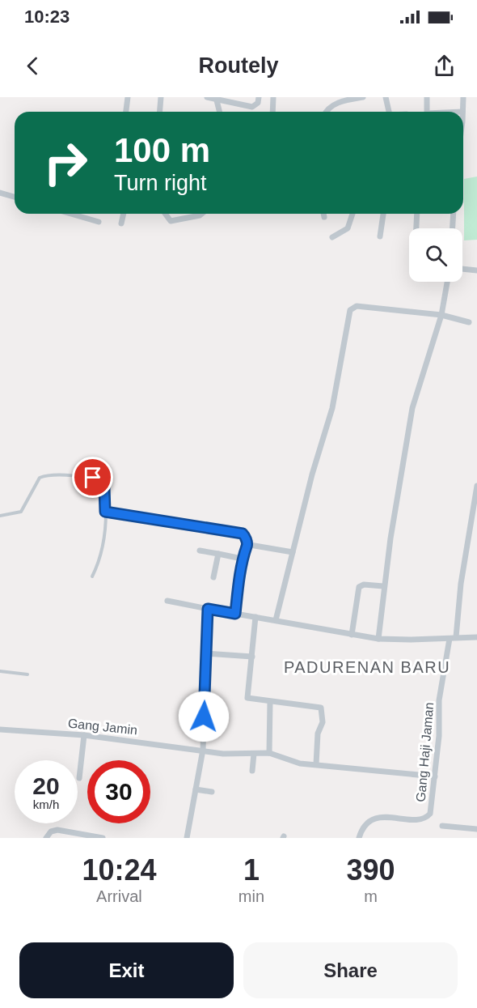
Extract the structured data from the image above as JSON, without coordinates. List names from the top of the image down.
{
  "streets": {
    "street": ["Gang Jamin", "Gang Haji Jaman"]
  },
  "districts": ["PADURENAN BARU"],
  "page": {
    "status": "10:23",
    "header": "Routely",
    "turn": ["100 m", "Turn right"],
    "speed": "20 km/h",
    "limit": "30",
    "eta": [
      "10:24",
      "Arrival",
      "1",
      "min",
      "390",
      "m"
    ],
    "buttons": ["Exit", "Share"]
  }
}
